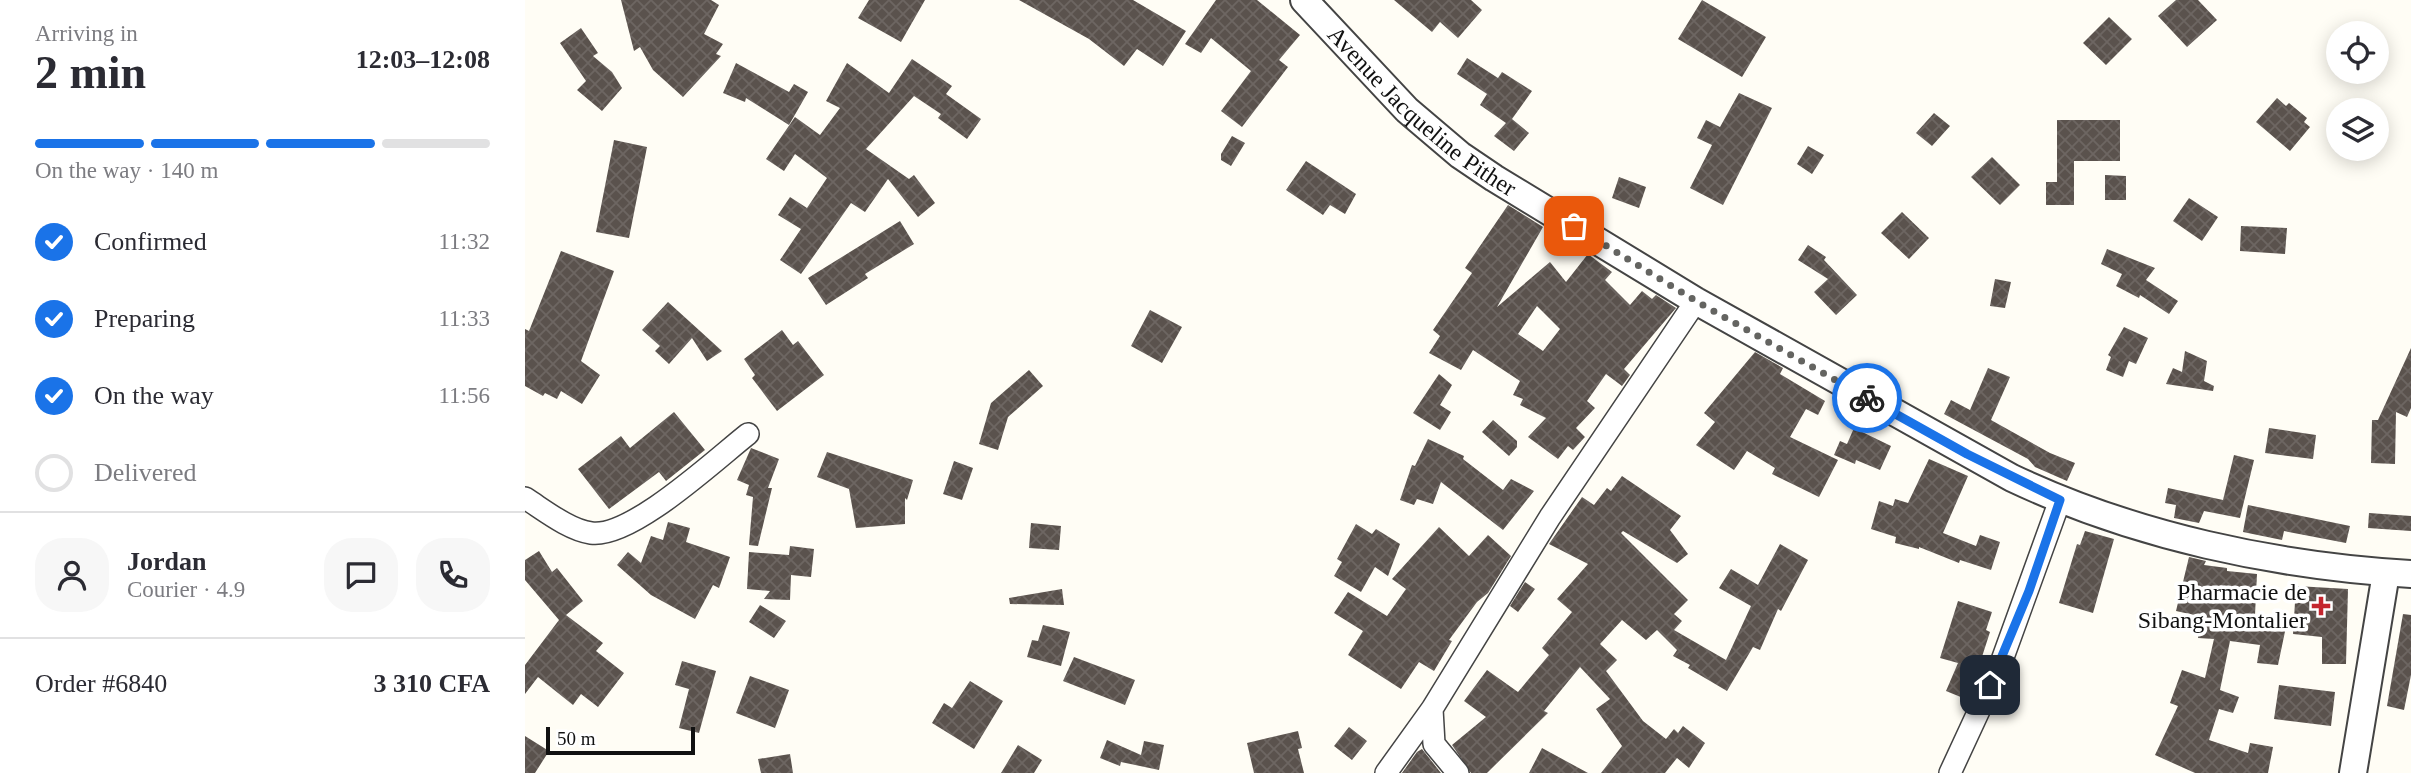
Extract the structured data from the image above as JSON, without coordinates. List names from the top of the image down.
{
  "streets": {
    "street": ["Avenue Jacqueline Pither"]
  },
  "places": {
    "health": ["Pharmacie de Sibang-Montalier"]
  },
  "scale_bar": "50 m",
  "page": {
    "heading": ["2 min", "Arriving in", "12:03–12:08"],
    "panel": [
      "Jordan",
      "Courier · 4.9",
      "Order #6840",
      "3 310 CFA"
    ],
    "bar": "On the way · 140 m",
    "list": [
      ["Confirmed", "11:32"],
      ["Preparing", "11:33"],
      ["On the way", "11:56"],
      "Delivered"
    ],
    "scale": "50 m"
  }
}
